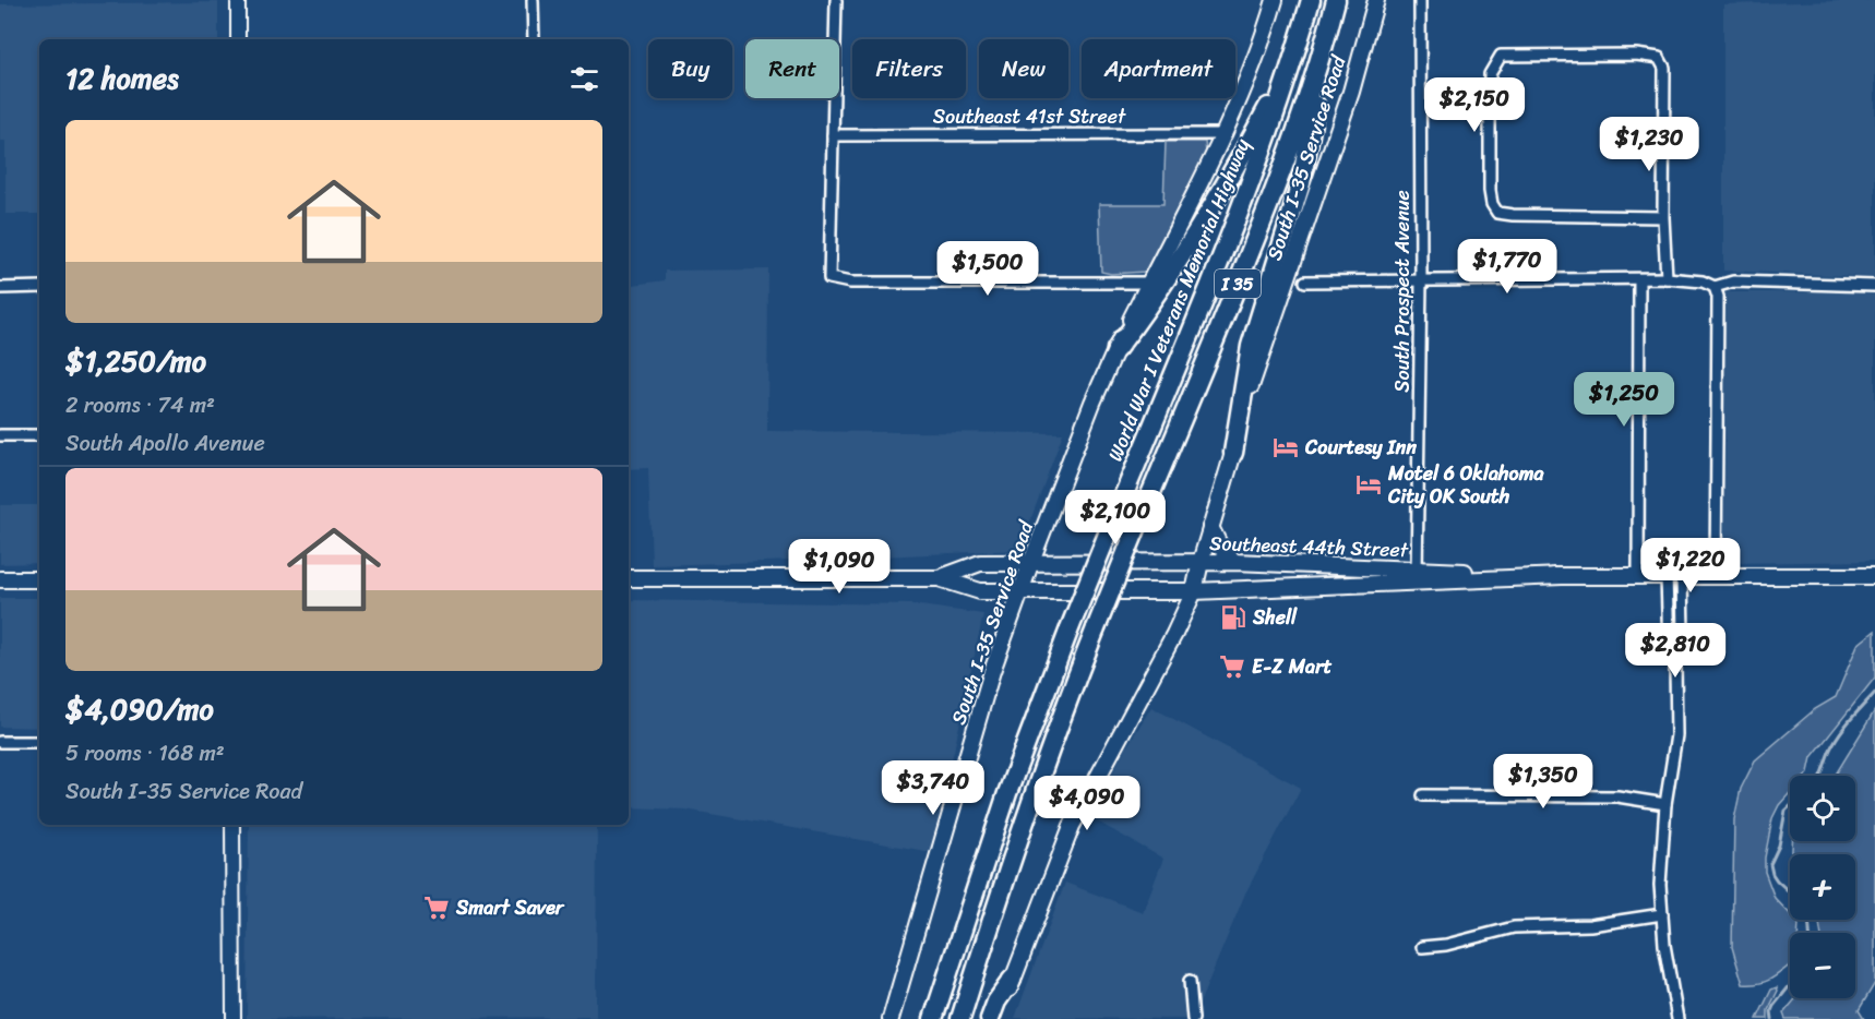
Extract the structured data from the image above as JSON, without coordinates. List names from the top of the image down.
{
  "streets": {
    "highway": ["I 35", "World War I Veterans Memorial Highway"],
    "main road": ["South I-35 Service Road", "Southeast 44th Street"],
    "street": ["Southeast 41st Street", "South Prospect Avenue"]
  },
  "crossings": [
    ["Southeast 41st Street", "South I-35 Service Road"],
    ["South I-35 Service Road", "Southeast 44th Street"],
    ["South Prospect Avenue", "Southeast 44th Street"]
  ],
  "places": {
    "hotel": ["Courtesy Inn", "Motel 6 Oklahoma City OK South"],
    "fuel station": ["Shell"],
    "supermarket": ["E-Z Mart", "Smart Saver"]
  },
  "page": {
    "chip": [
      "Buy",
      "Rent",
      "Filters",
      "New",
      "Apartment"
    ],
    "heading": "12 homes",
    "price": [
      "$2,150",
      "$1,230",
      "$1,770",
      "$1,500",
      "$1,250",
      "$2,100",
      "$1,220",
      "$1,090",
      "$2,810",
      "$1,350",
      "$3,740",
      "$4,090"
    ],
    "list": [
      {
        "name": "$1,250/mo",
        "note": "2 rooms · 74 m² · South Apollo Avenue"
      },
      {
        "name": "$4,090/mo",
        "note": "5 rooms · 168 m² · South I-35 Service Road"
      }
    ],
    "map_buttons": ["+", "−"]
  }
}
